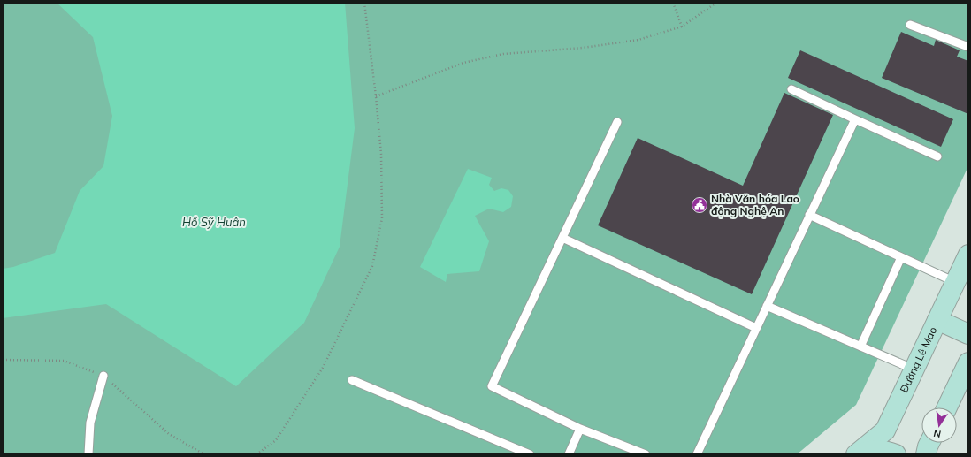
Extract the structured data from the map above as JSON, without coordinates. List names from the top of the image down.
{
  "streets": {
    "main road": ["Đường Lê Mao"]
  },
  "water": ["Hồ Sỹ Huân"],
  "places": {
    "public building": ["Nhà Văn hóa Lao động Nghệ An"]
  },
  "north": "bottom"
}
